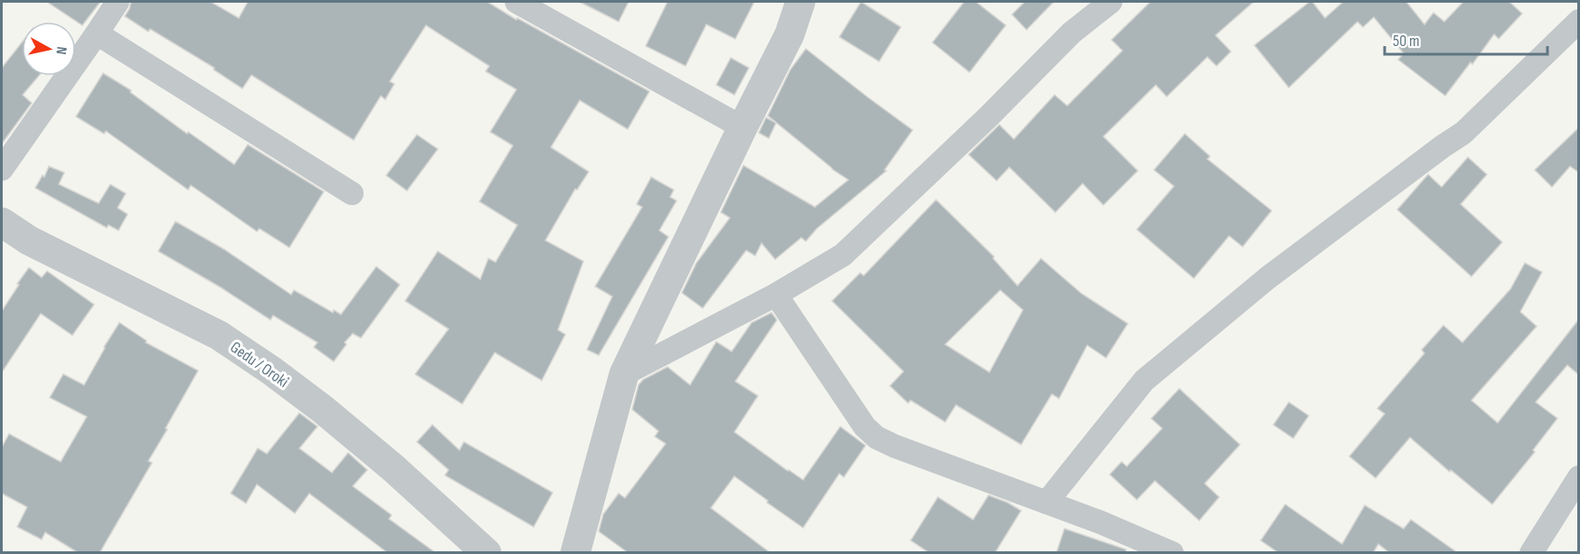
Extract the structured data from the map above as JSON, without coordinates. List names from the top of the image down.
{
  "streets": {
    "street": ["Gedu / Oroki"]
  },
  "scale_bar": "50 m",
  "north": "right"
}
